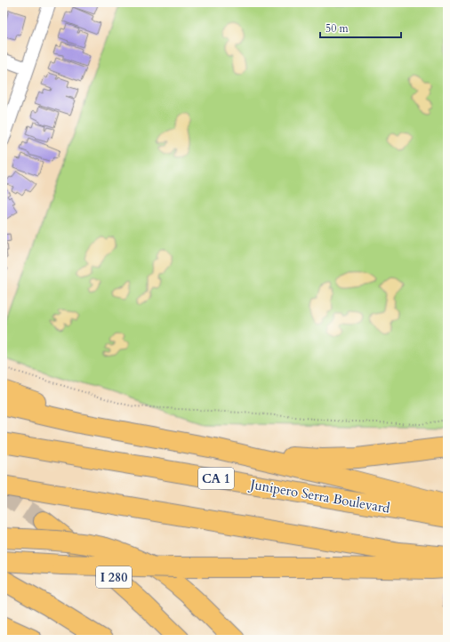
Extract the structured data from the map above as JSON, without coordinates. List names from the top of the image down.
{
  "streets": {
    "highway": ["CA 1", "Junipero Serra Boulevard", "I 280"]
  },
  "scale_bar": "50 m"
}
